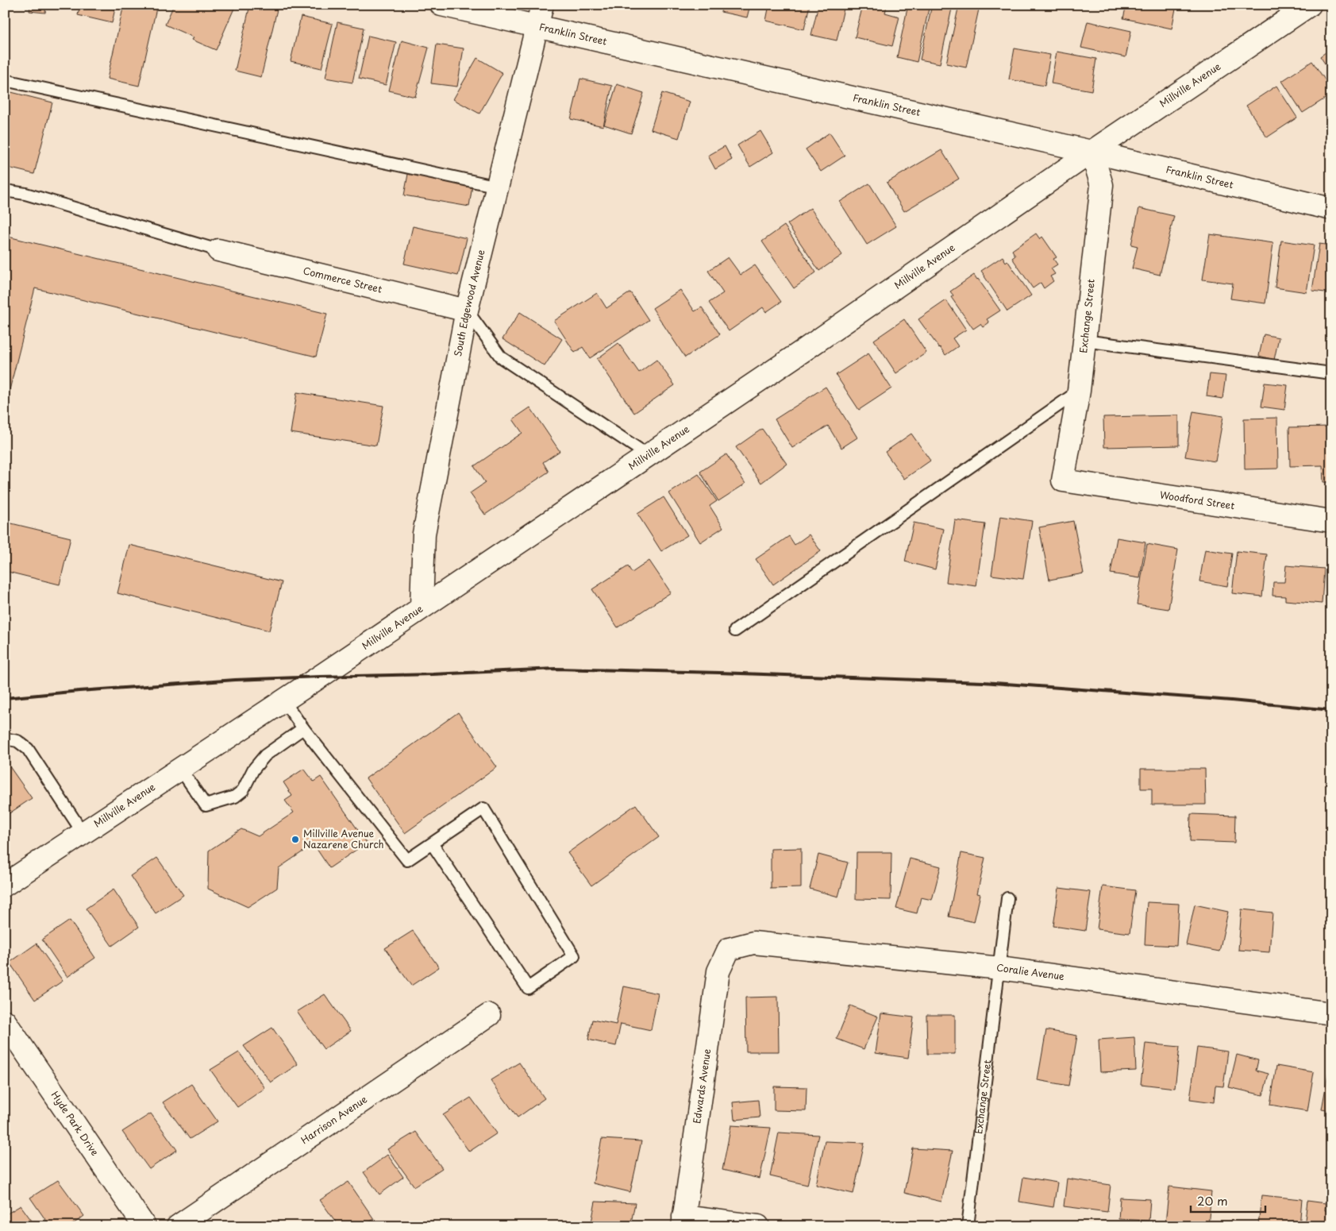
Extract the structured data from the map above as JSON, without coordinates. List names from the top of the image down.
{
  "streets": {
    "street": [
      "Franklin Street",
      "Millville Avenue",
      "Commerce Street",
      "South Edgewood Avenue",
      "Exchange Street",
      "Woodford Street",
      "Coralie Avenue",
      "Edwards Avenue",
      "Harrison Avenue",
      "Hyde Park Drive"
    ]
  },
  "crossings": [
    ["Franklin Street", "Millville Avenue"],
    ["Franklin Street", "South Edgewood Avenue"],
    ["Franklin Street", "Exchange Street"],
    ["Millville Avenue", "South Edgewood Avenue"],
    ["Millville Avenue", "Exchange Street"],
    ["Commerce Street", "South Edgewood Avenue"],
    ["Exchange Street", "Woodford Street"],
    ["Exchange Street", "Coralie Avenue"],
    ["Coralie Avenue", "Edwards Avenue"]
  ],
  "places": ["Millville Avenue Nazarene Church"],
  "scale_bar": "20 m"
}
